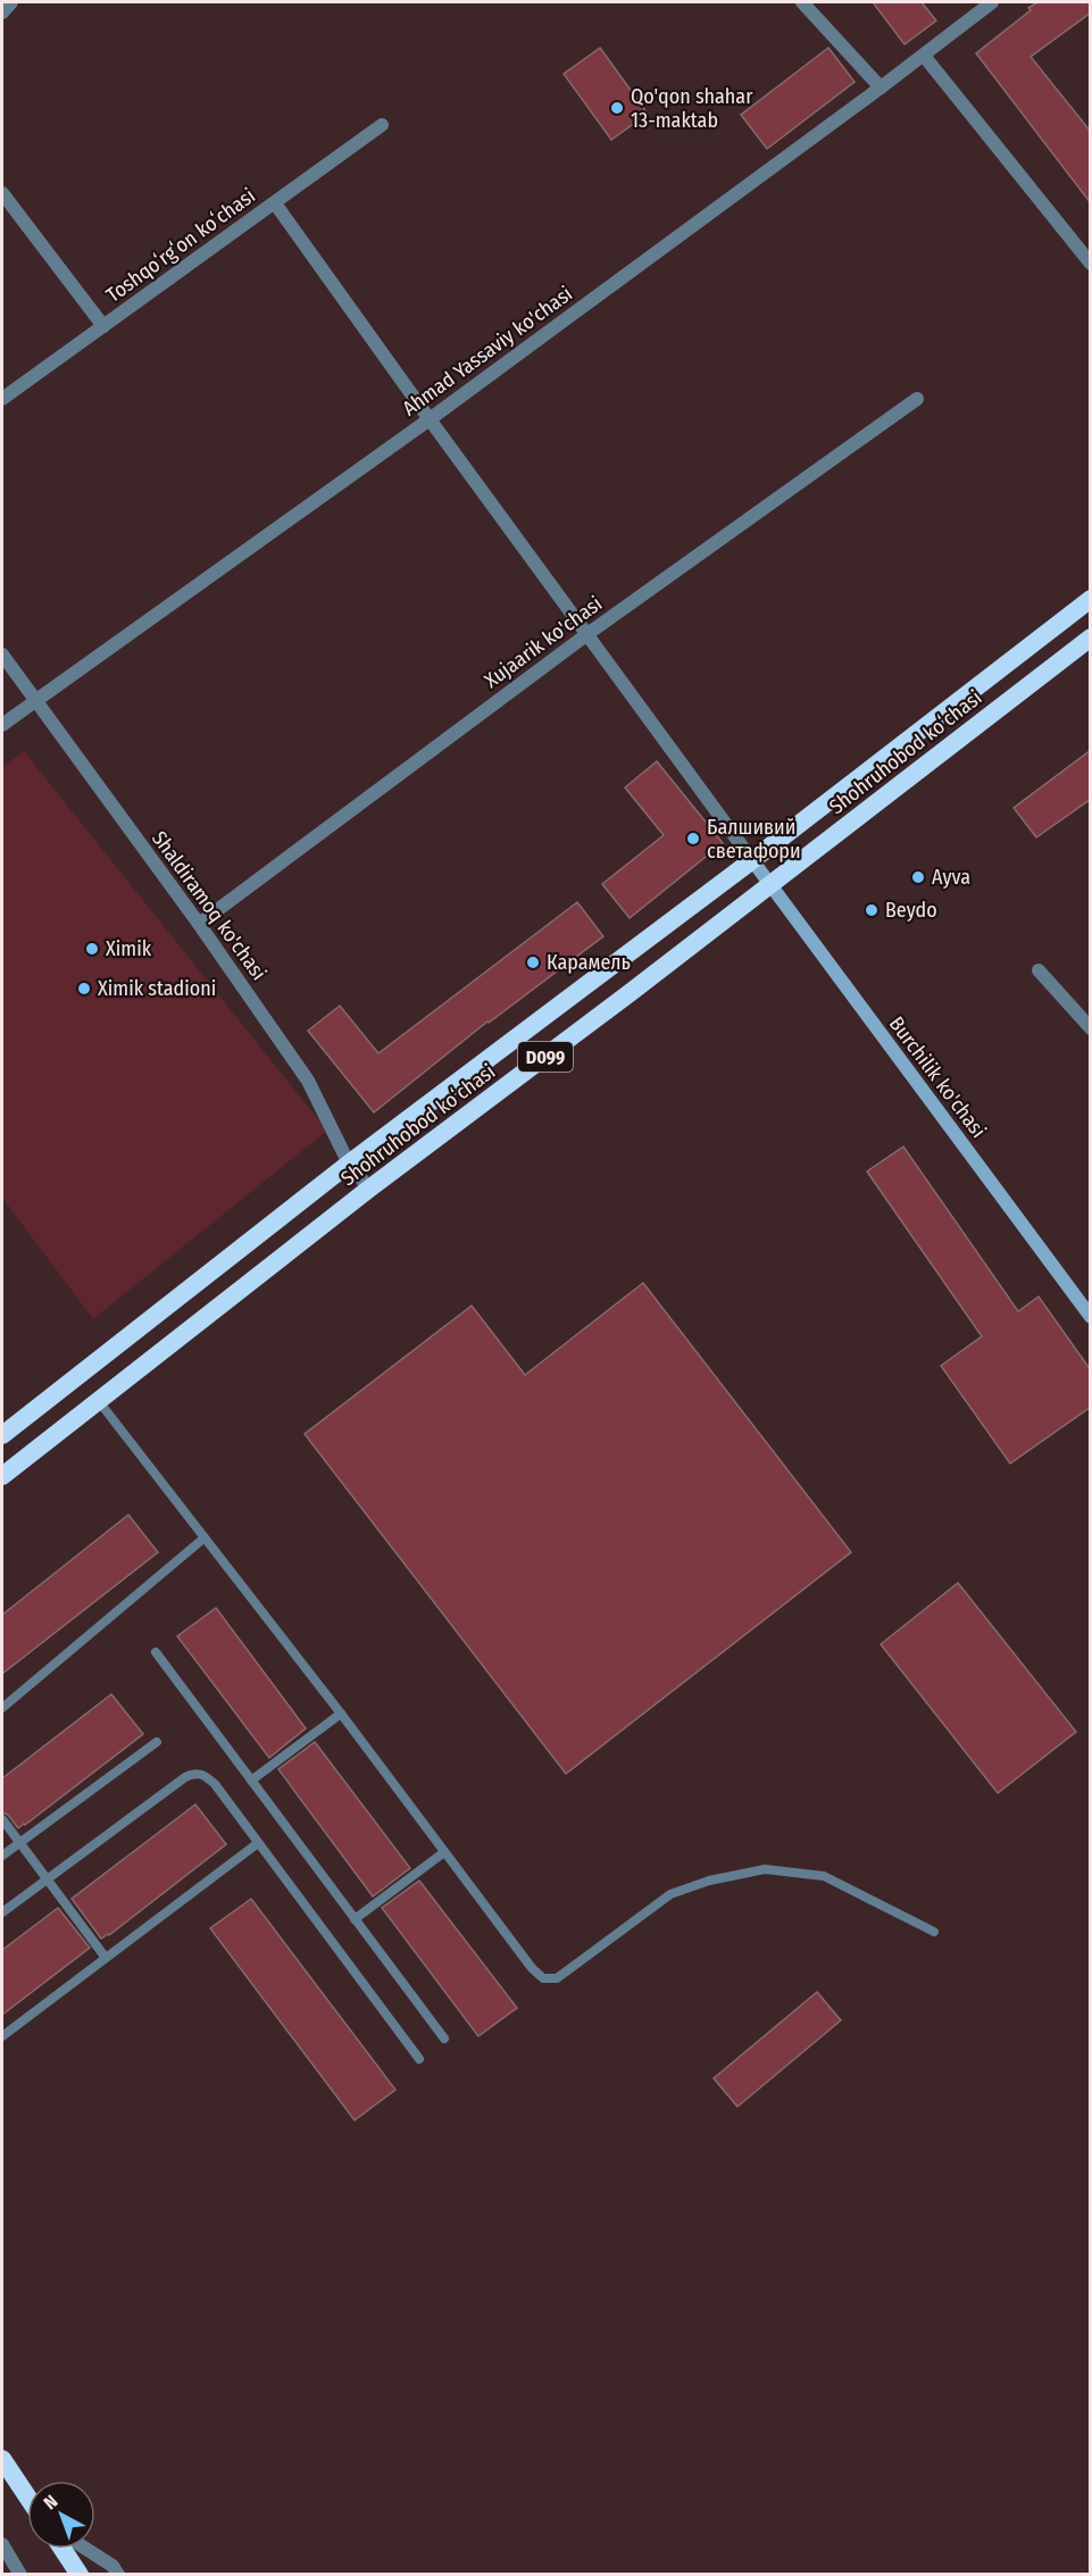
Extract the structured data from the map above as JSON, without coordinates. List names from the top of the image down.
{
  "streets": {
    "highway": ["Shohruhobod koʻchasi", "D099"],
    "main road": ["Burchilik ko'chasi"],
    "street": [
      "Toshqoʻrgʻon koʻchasi",
      "Ahmad Yassaviy ko'chasi",
      "Xujaarik ko'chasi",
      "Shaldiramoq ko'chasi"
    ]
  },
  "crossings": [
    ["Ahmad Yassaviy ko'chasi", "Shaldiramoq ko'chasi"],
    ["Xujaarik ko'chasi", "Shaldiramoq ko'chasi"],
    ["Shohruhobod koʻchasi", "Shaldiramoq ko'chasi"],
    ["Shohruhobod koʻchasi", "Burchilik ko'chasi"]
  ],
  "places": [
    "Qo'qon shahar 13-maktab",
    "Балшивий светафори",
    "Ayva",
    "Beydo",
    "Ximik",
    "Карамель",
    "Ximik stadioni"
  ],
  "north": "top left"
}
